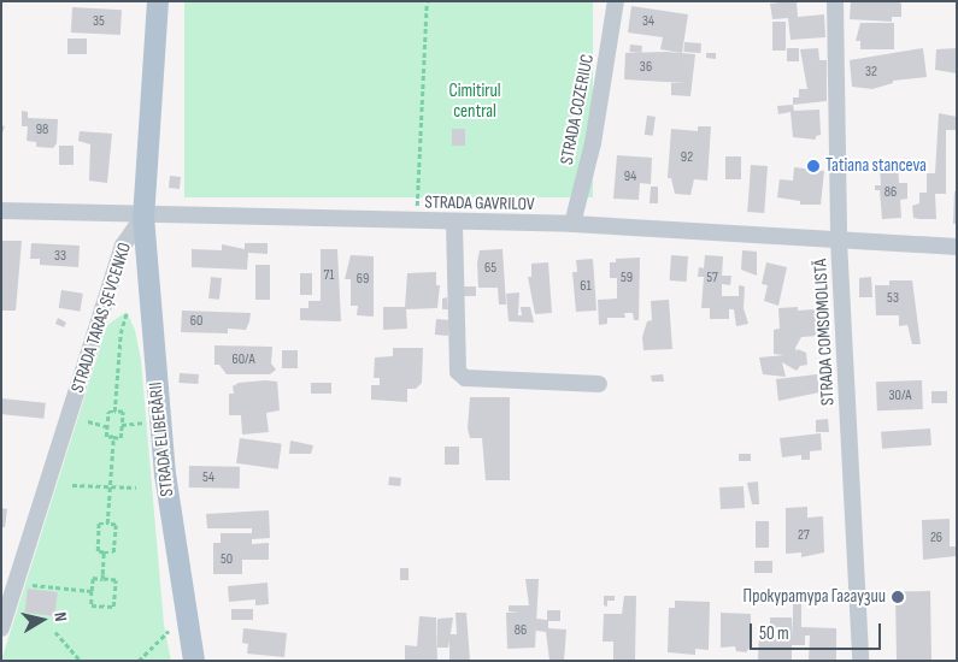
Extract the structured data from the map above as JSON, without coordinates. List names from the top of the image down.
{
  "streets": {
    "main road": ["STRADA ELIBERĂRII"],
    "street": [
      "STRADA COZERIUC",
      "STRADA GAVRILOV",
      "STRADA TARAS ȘEVCENKO",
      "STRADA COMSOMOLISTĂ"
    ]
  },
  "crossings": [
    ["STRADA COZERIUC", "STRADA GAVRILOV"],
    ["STRADA GAVRILOV", "STRADA TARAS ȘEVCENKO"],
    ["STRADA GAVRILOV", "STRADA COMSOMOLISTĂ"],
    ["STRADA GAVRILOV", "STRADA ELIBERĂRII"],
    ["STRADA TARAS ȘEVCENKO", "STRADA ELIBERĂRII"]
  ],
  "parks": ["Cimitirul central"],
  "places": ["Tatiana stanceva", "Прокуратура Гагаузии"],
  "house_numbers": [
    "35",
    "34",
    "36",
    "32",
    "98",
    "92",
    "94",
    "86",
    "33",
    "65",
    "71",
    "59",
    "57",
    "69",
    "61",
    "53",
    "60",
    "60/A",
    "30/A",
    "54",
    "27",
    "26",
    "50",
    "86"
  ],
  "scale_bar": "50 m",
  "north": "right"
}
